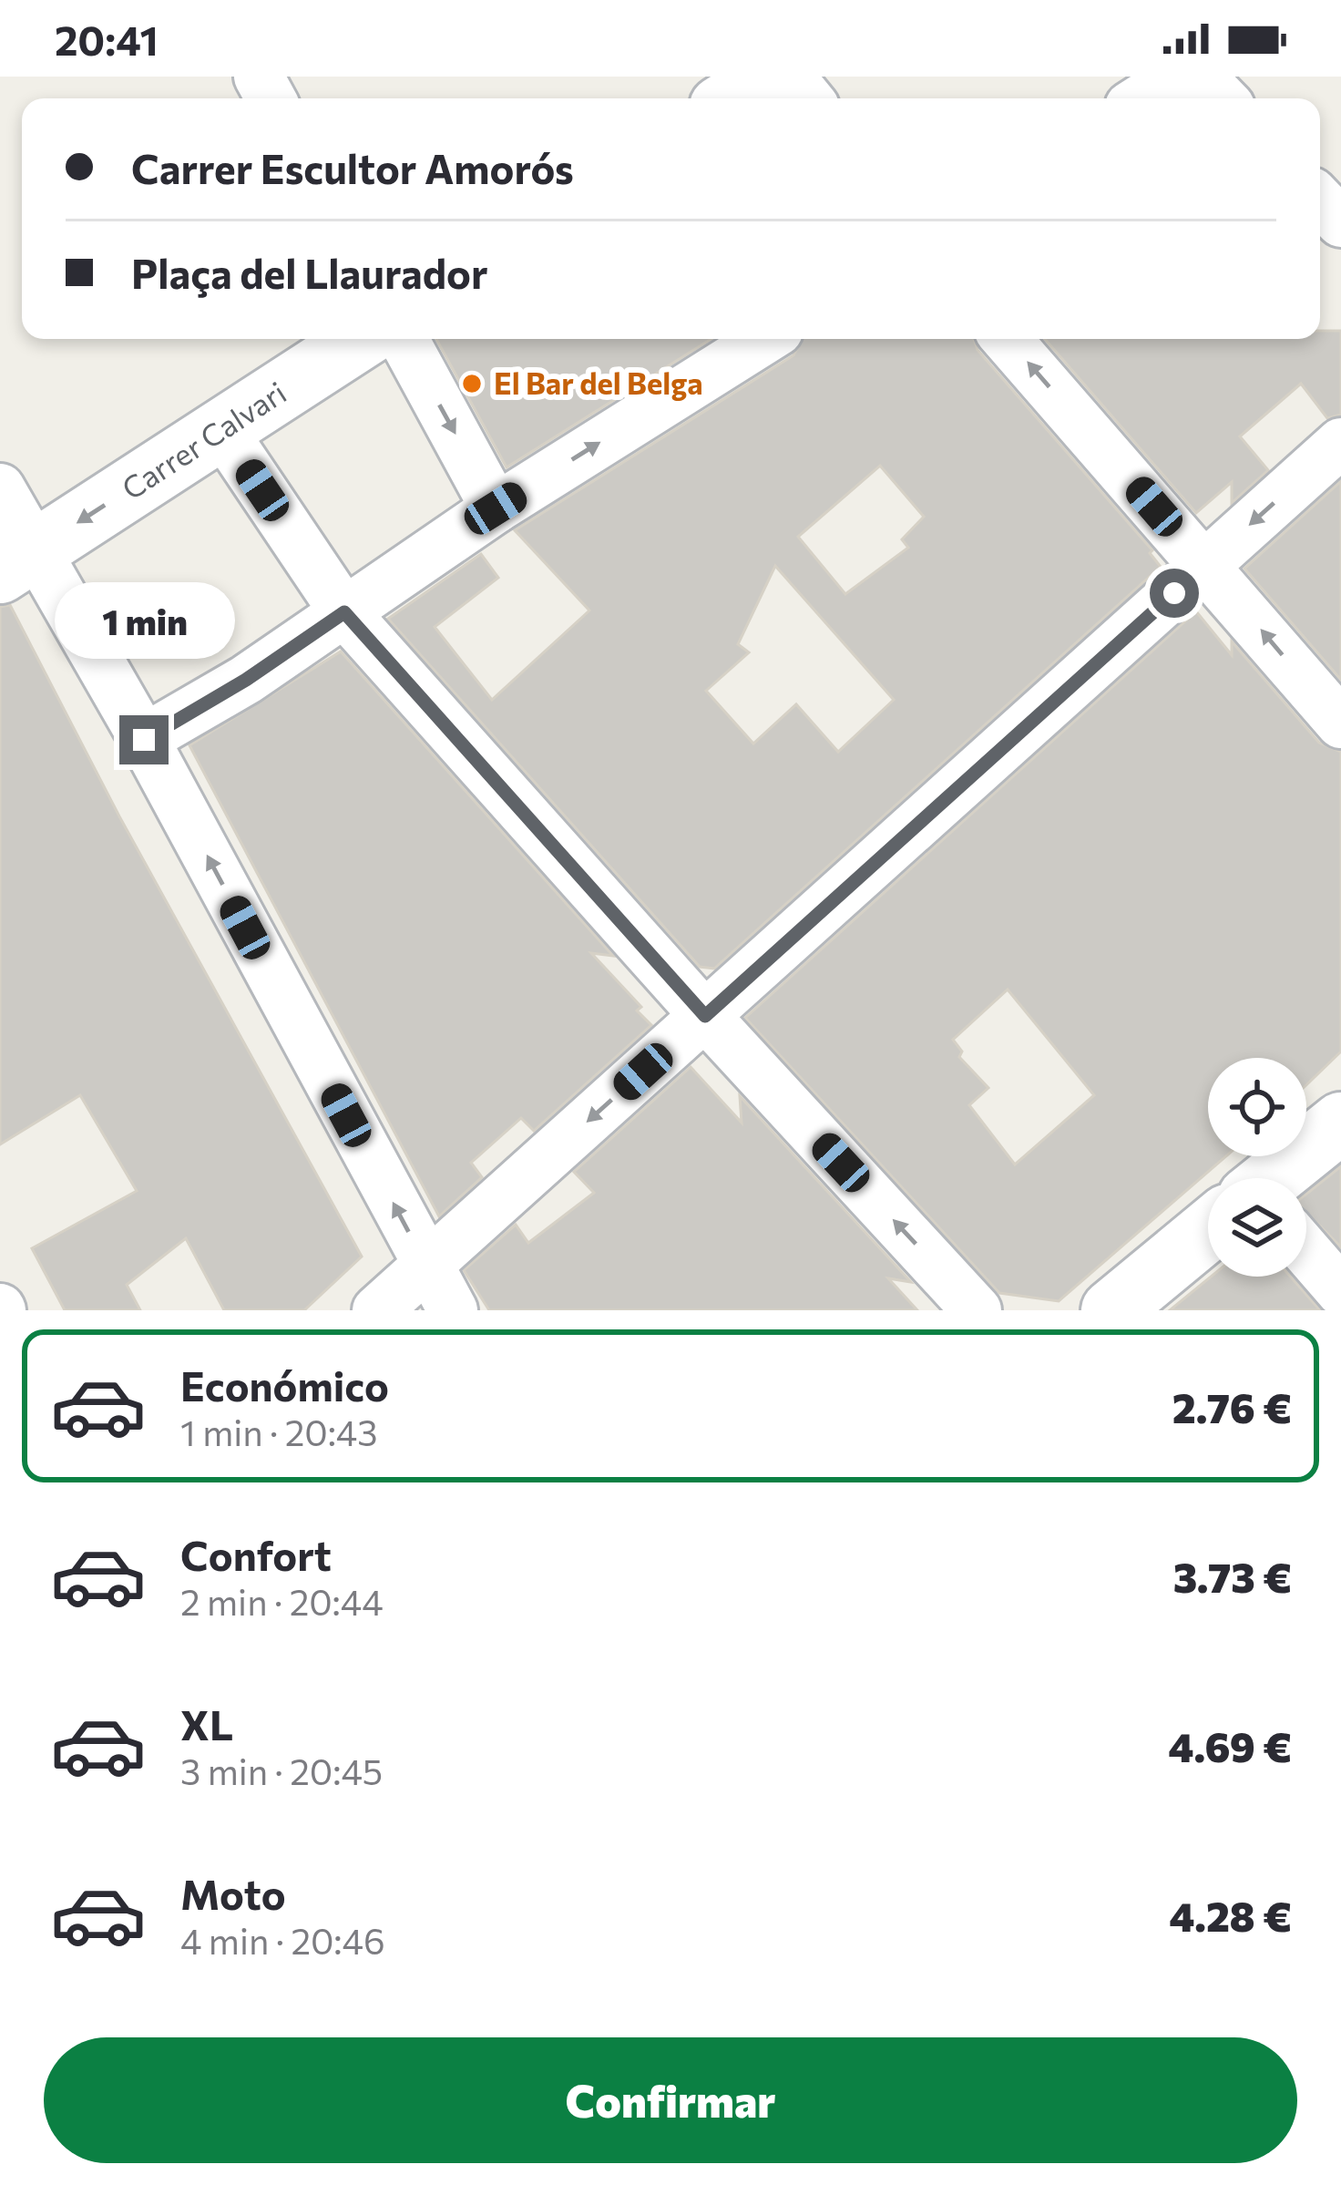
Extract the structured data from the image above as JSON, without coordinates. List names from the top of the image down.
{
  "streets": {
    "street": ["Carrer Calvari"]
  },
  "places": ["El Bar del Belga"],
  "page": {
    "status": "20:41",
    "banner": ["Carrer Escultor Amorós", "Plaça del Llaurador"],
    "bubble": "1 min",
    "list": [
      {
        "name": "Económico",
        "note": "1 min · 20:43",
        "value": "2.76 €"
      },
      {
        "name": "Confort",
        "note": "2 min · 20:44",
        "value": "3.73 €"
      },
      {
        "name": "XL",
        "note": "3 min · 20:45",
        "value": "4.69 €"
      },
      {
        "name": "Moto",
        "note": "4 min · 20:46",
        "value": "4.28 €"
      }
    ],
    "buttons": "Confirmar"
  }
}
